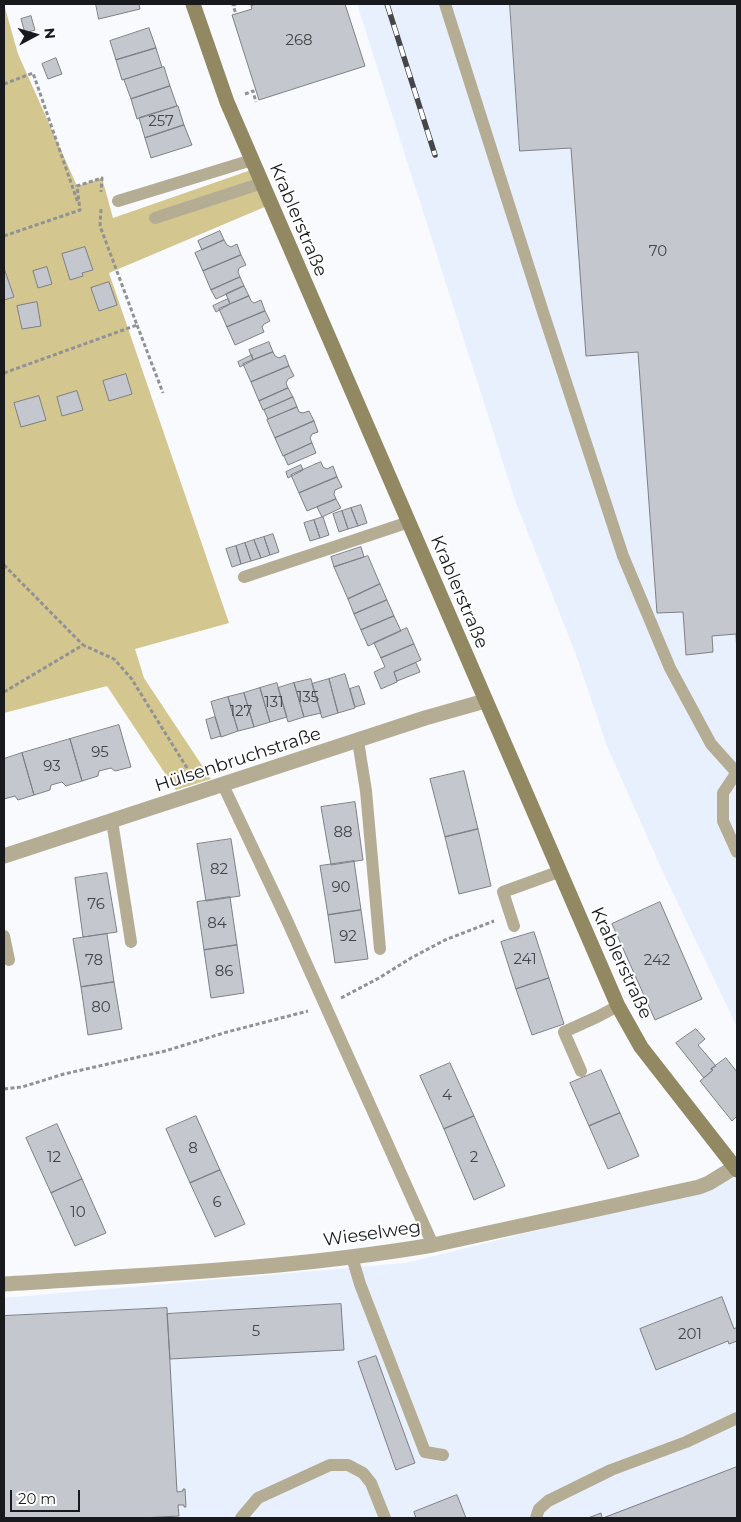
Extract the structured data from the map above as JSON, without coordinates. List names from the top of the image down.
{
  "streets": {
    "street": ["Krablerstraße", "Hülsenbruchstraße", "Wieselweg"]
  },
  "crossings": [
    ["Krablerstraße", "Hülsenbruchstraße"],
    ["Krablerstraße", "Wieselweg"]
  ],
  "house_numbers": [
    "268",
    "257",
    "70",
    "135",
    "131",
    "127",
    "95",
    "93",
    "88",
    "82",
    "90",
    "76",
    "84",
    "92",
    "241",
    "78",
    "242",
    "86",
    "80",
    "4",
    "8",
    "12",
    "2",
    "6",
    "10",
    "5",
    "201"
  ],
  "scale_bar": "20 m",
  "north": "right"
}
